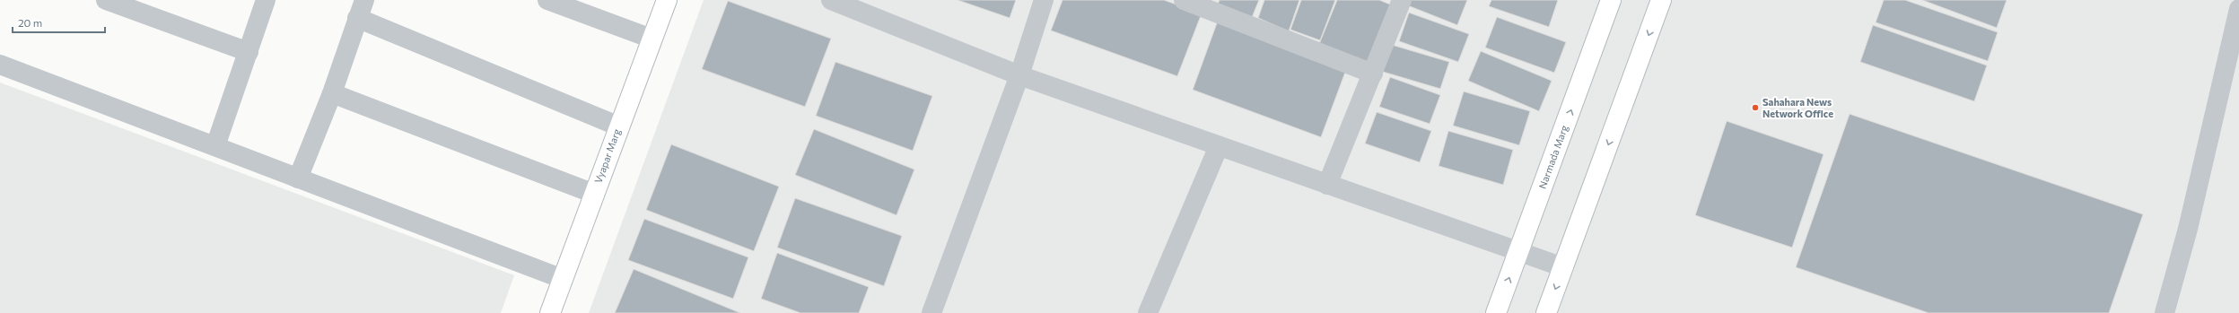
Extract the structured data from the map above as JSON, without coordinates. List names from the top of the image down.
{
  "streets": {
    "street": ["Vyapar Marg", "Narmada Marg"]
  },
  "places": ["Sahahara News Network Office"],
  "scale_bar": "20 m"
}
